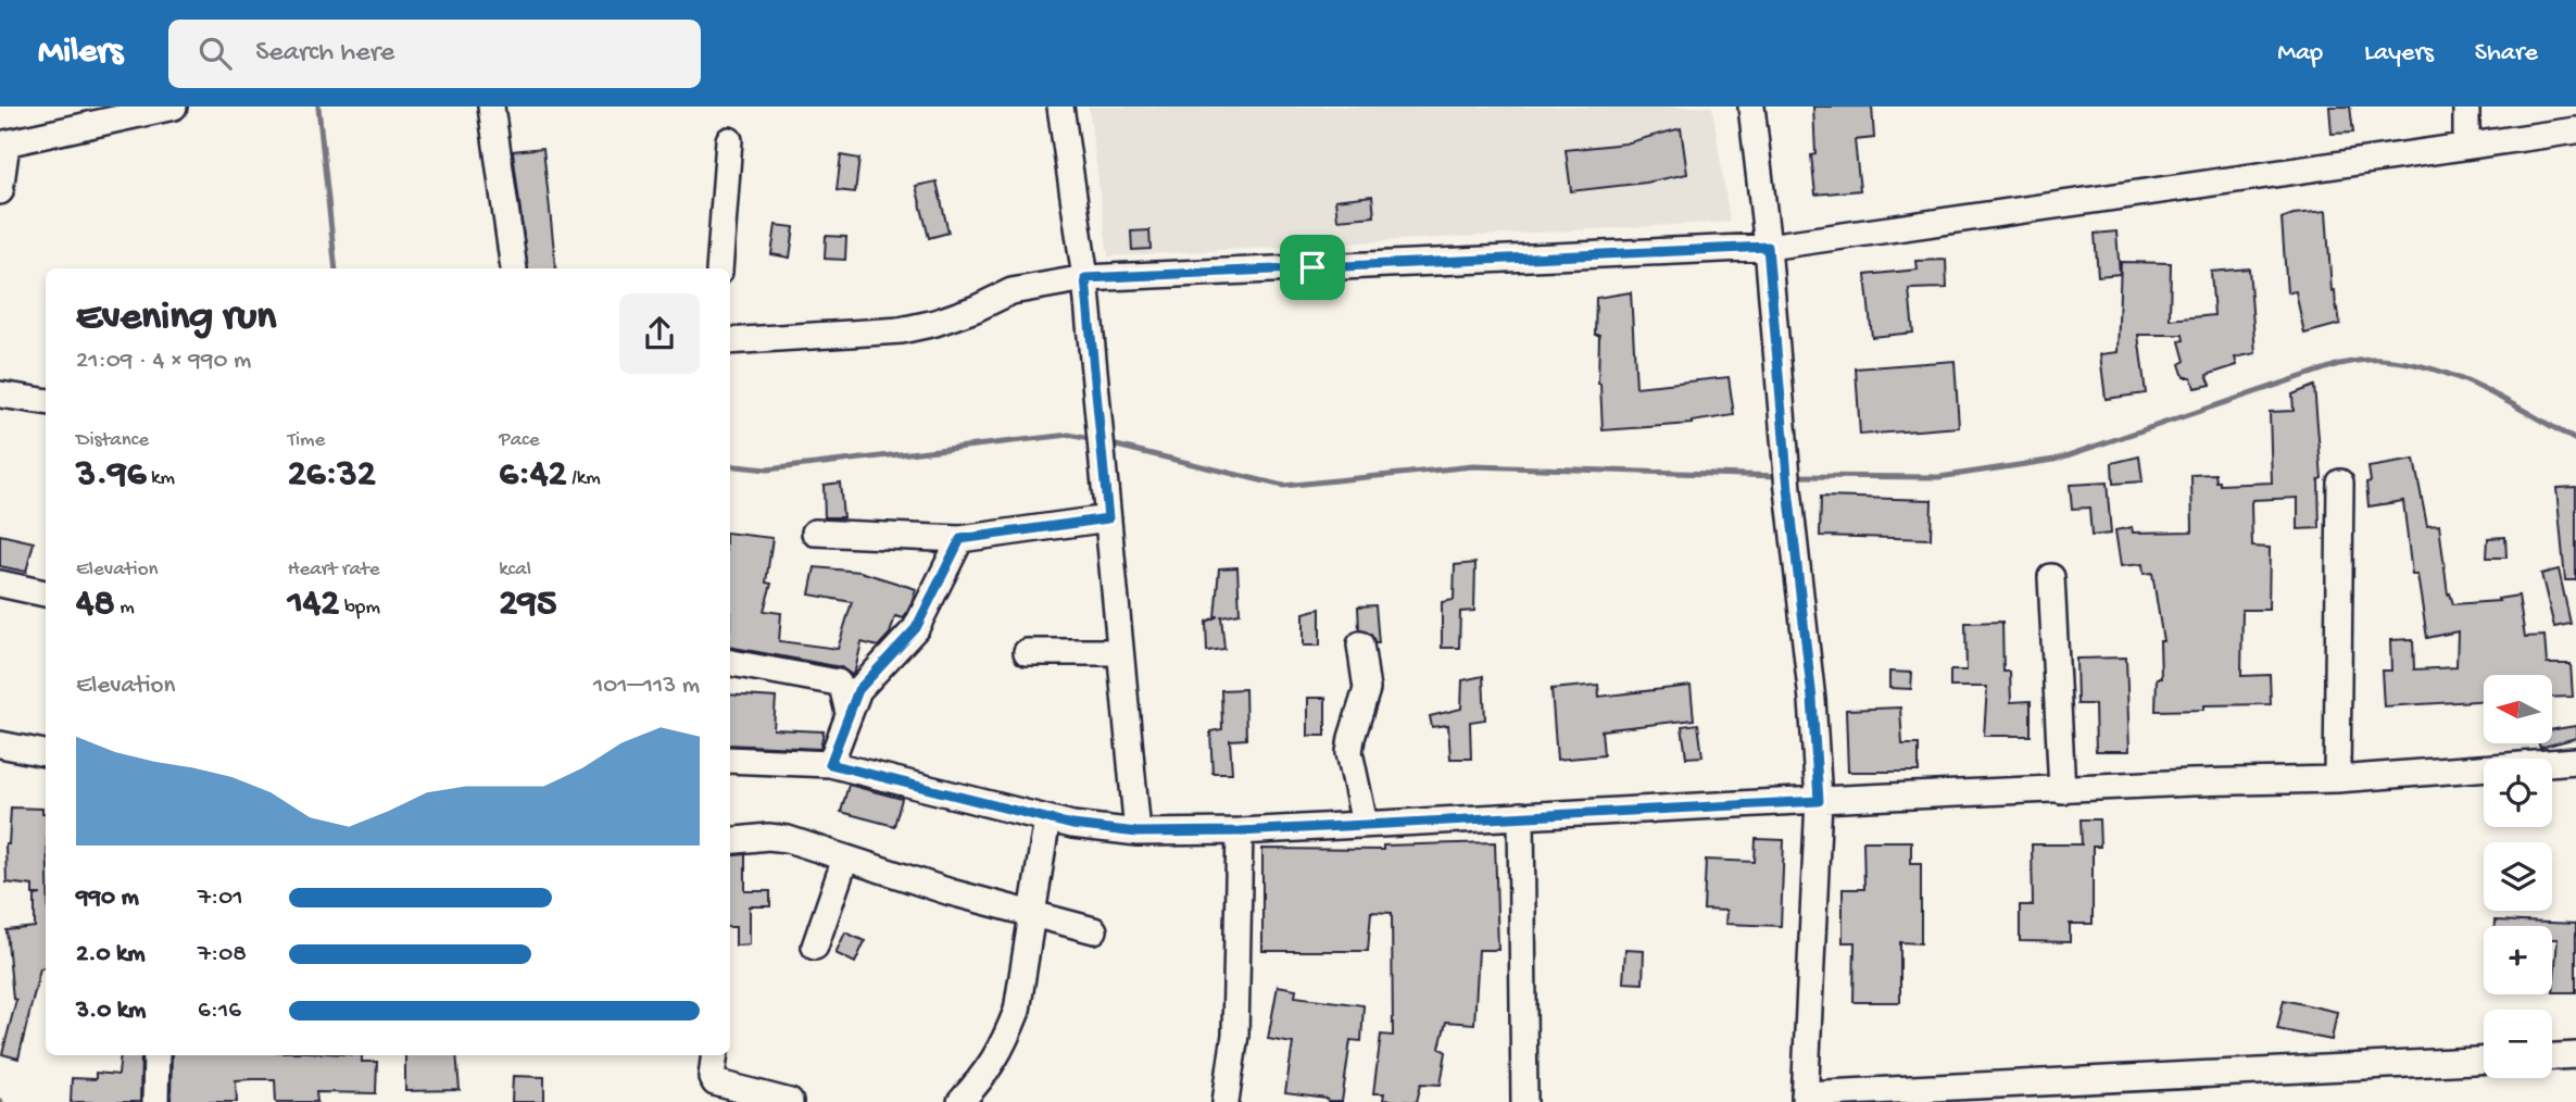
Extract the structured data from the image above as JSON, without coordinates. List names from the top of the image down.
{
  "north": "left",
  "page": {
    "header": "Milers",
    "search": "Search here",
    "nav": ["Map", "Layers", "Share"],
    "heading": ["Evening run", "21:09 · 4 × 990 m"],
    "stats": [
      ["Distance", "3.96 km"],
      ["Time", "26:32"],
      ["Pace", "6:42 /km"],
      ["Elevation", "48 m"],
      ["Heart rate", "142 bpm"],
      ["kcal", "295"]
    ],
    "chart": ["Elevation", "101–113 m"],
    "map_buttons": ["+", "−"],
    "list": [
      {
        "name": "990 m",
        "note": "7:01"
      },
      {
        "name": "2.0 km",
        "note": "7:08"
      },
      {
        "name": "3.0 km",
        "note": "6:16"
      }
    ]
  }
}
